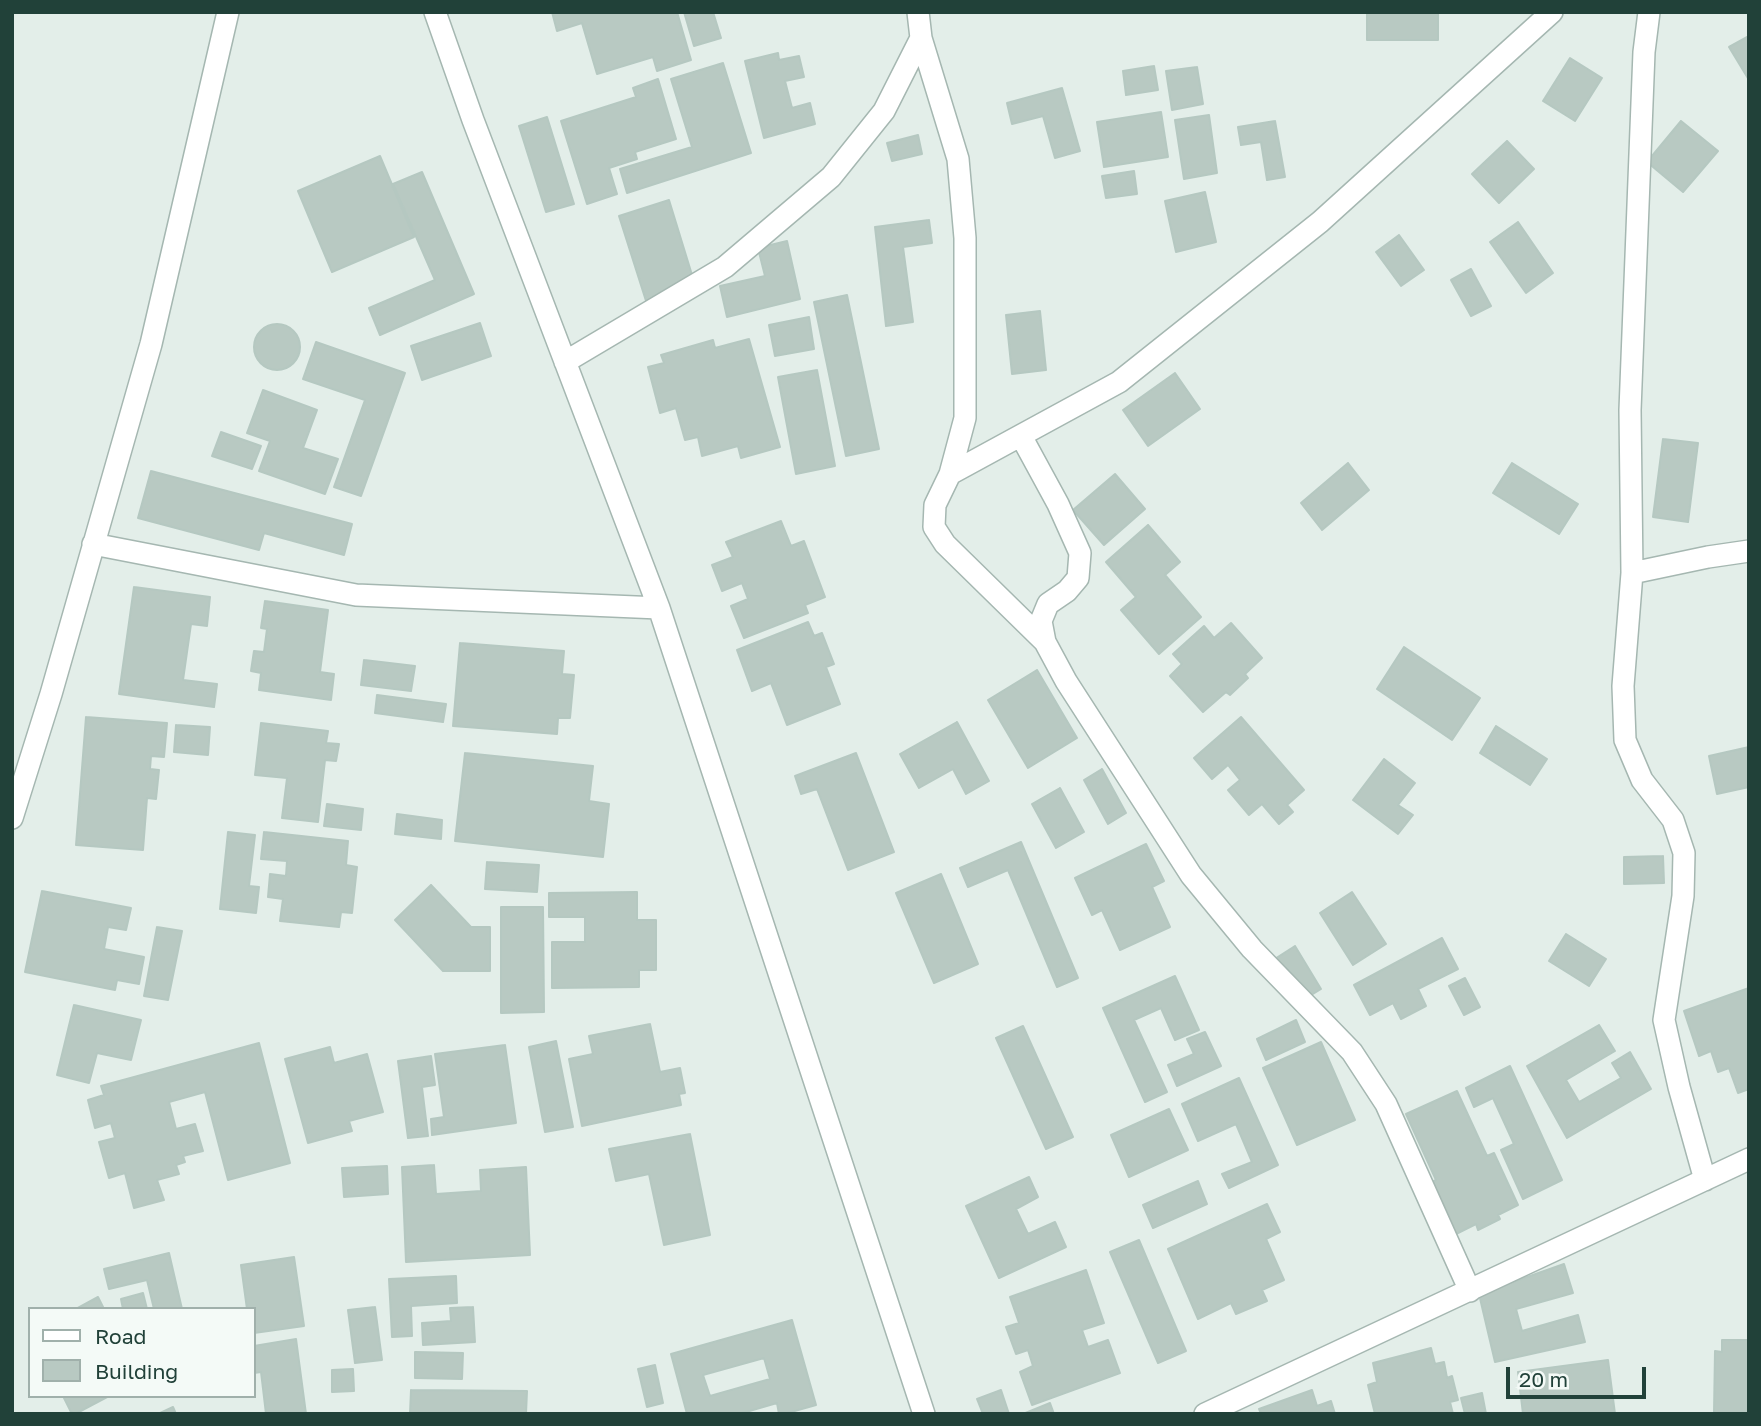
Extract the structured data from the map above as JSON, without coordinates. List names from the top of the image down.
{
  "legend": ["Road", "Building"],
  "scale_bar": "20 m"
}
